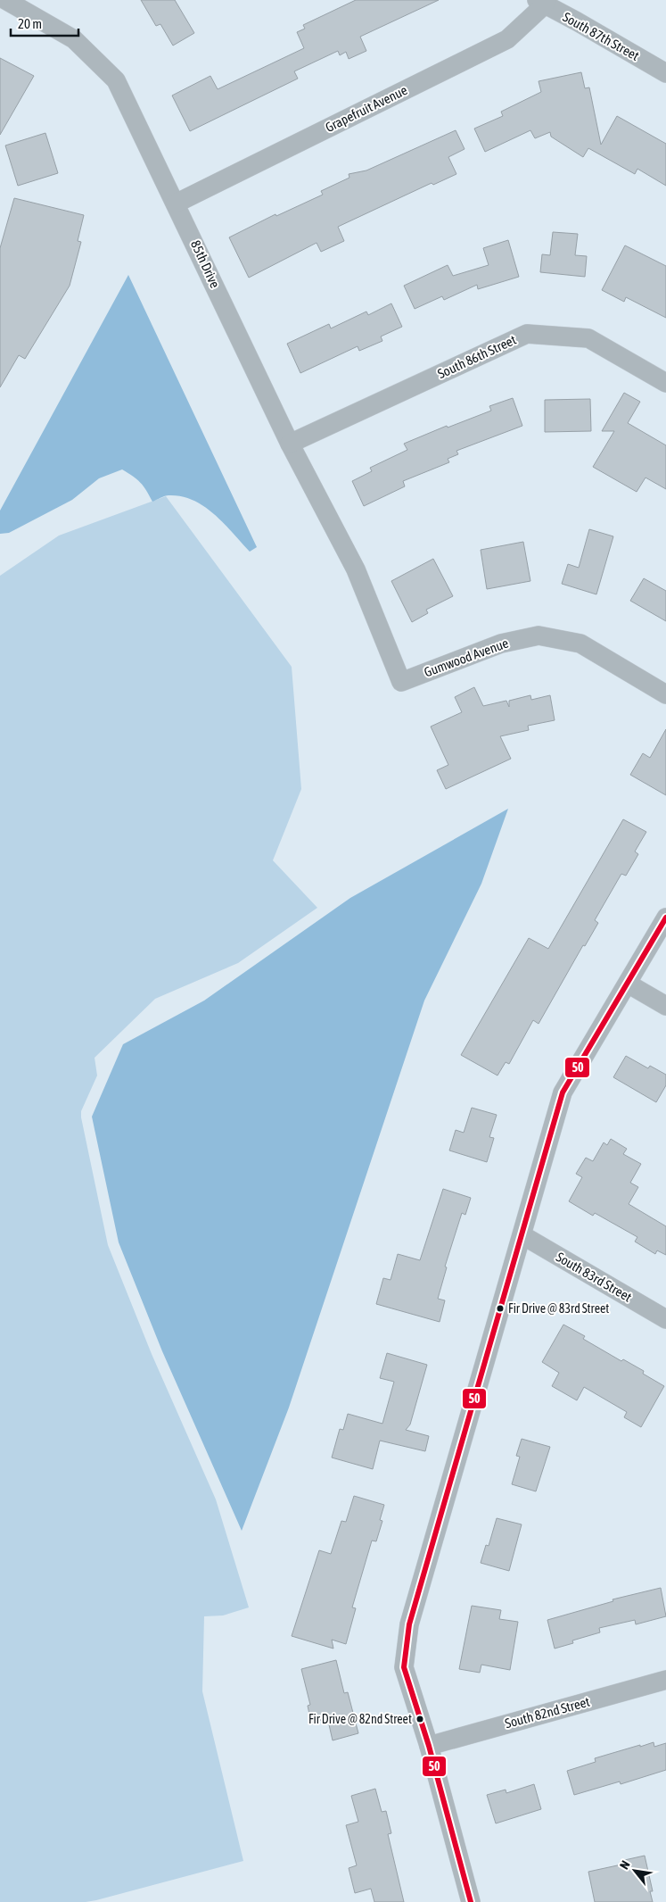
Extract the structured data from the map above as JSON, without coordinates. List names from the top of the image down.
{
  "streets": {
    "street": [
      "South 87th Street",
      "Grapefruit Avenue",
      "85th Drive",
      "South 86th Street",
      "Gumwood Avenue",
      "South 83rd Street",
      "South 82nd Street"
    ]
  },
  "crossings": [
    ["South 87th Street", "Grapefruit Avenue"],
    ["Grapefruit Avenue", "85th Drive"],
    ["85th Drive", "South 86th Street"],
    ["85th Drive", "Gumwood Avenue"]
  ],
  "places": ["Fir Drive @ 83rd Street", "Fir Drive @ 82nd Street"],
  "lines": ["transit line 50"],
  "scale_bar": "20 m",
  "north": "top left"
}
